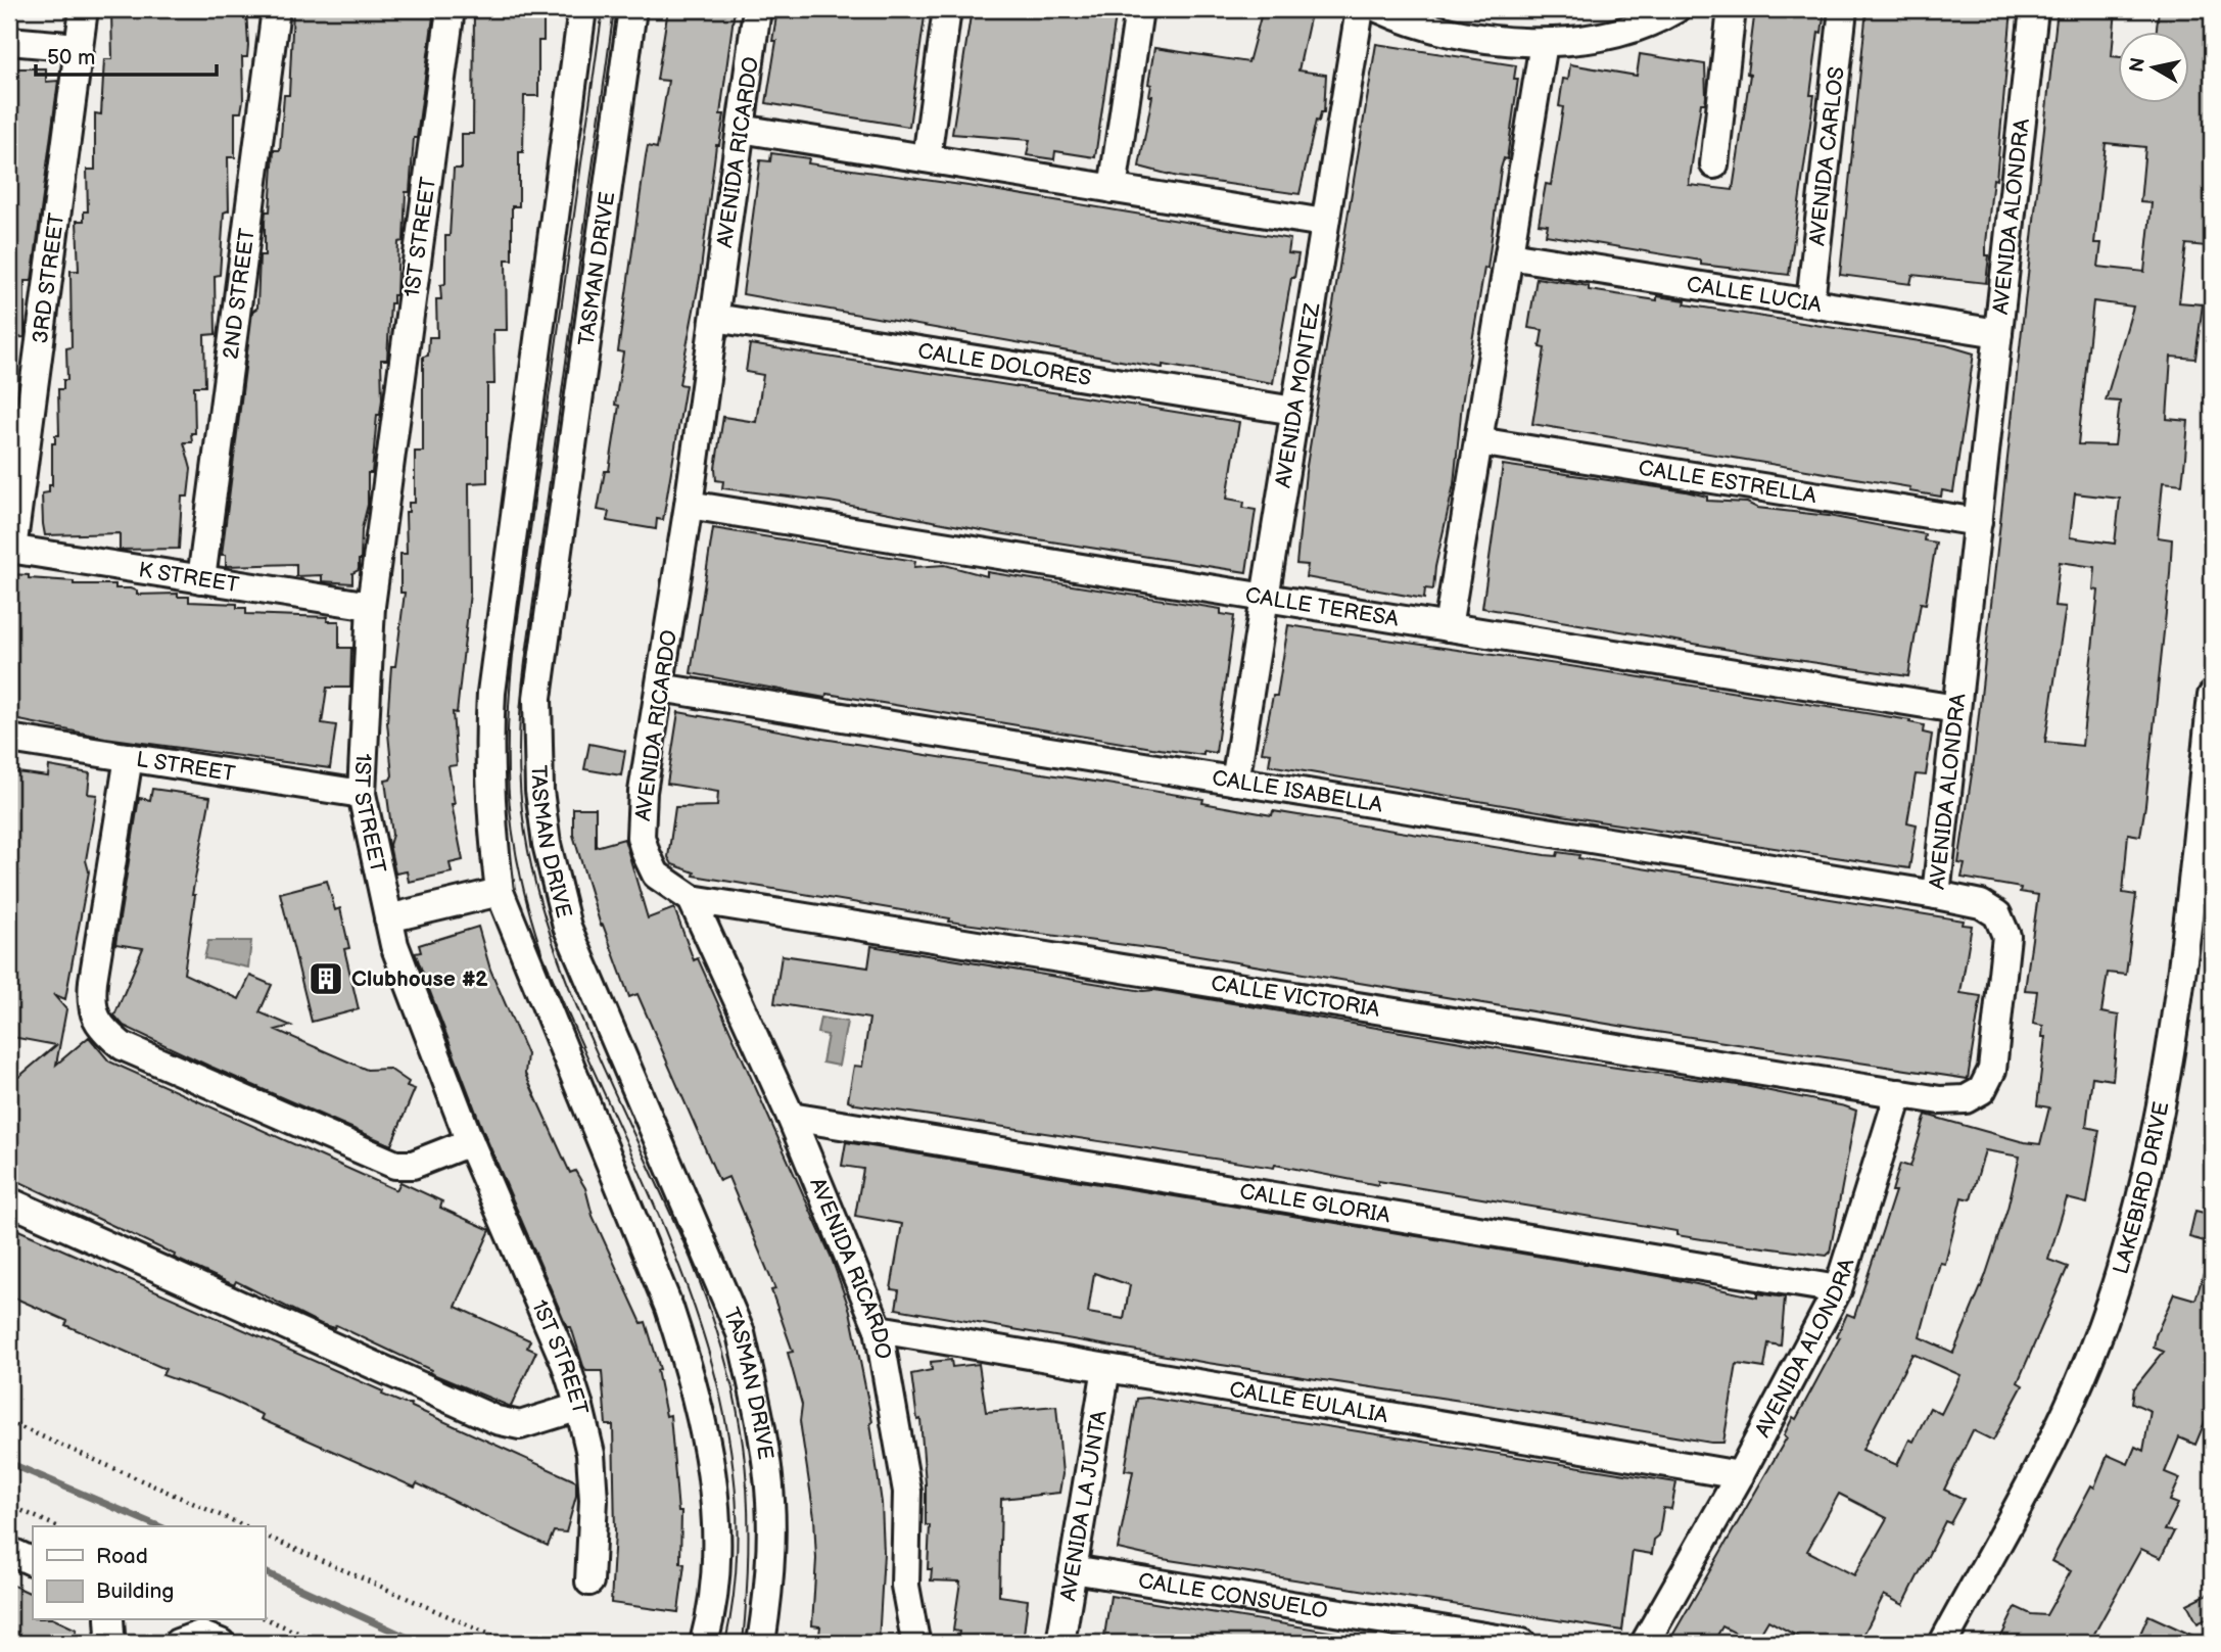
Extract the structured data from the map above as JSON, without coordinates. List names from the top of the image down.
{
  "streets": {
    "street": [
      "AVENIDA RICARDO",
      "AVENIDA CARLOS",
      "AVENIDA ALONDRA",
      "1ST STREET",
      "TASMAN DRIVE",
      "3RD STREET",
      "2ND STREET",
      "CALLE LUCIA",
      "CALLE DOLORES",
      "AVENIDA MONTEZ",
      "CALLE ESTRELLA",
      "K STREET",
      "CALLE TERESA",
      "L STREET",
      "CALLE ISABELLA",
      "CALLE VICTORIA",
      "LAKEBIRD DRIVE",
      "CALLE GLORIA",
      "CALLE EULALIA",
      "AVENIDA LA JUNTA",
      "CALLE CONSUELO"
    ]
  },
  "crossings": [
    ["AVENIDA RICARDO", "CALLE DOLORES"],
    ["AVENIDA RICARDO", "CALLE TERESA"],
    ["AVENIDA RICARDO", "CALLE ISABELLA"],
    ["AVENIDA RICARDO", "CALLE VICTORIA"],
    ["AVENIDA RICARDO", "CALLE GLORIA"],
    ["AVENIDA RICARDO", "CALLE EULALIA"],
    ["AVENIDA CARLOS", "CALLE LUCIA"],
    ["AVENIDA ALONDRA", "CALLE LUCIA"],
    ["AVENIDA ALONDRA", "CALLE ESTRELLA"],
    ["AVENIDA ALONDRA", "CALLE TERESA"],
    ["AVENIDA ALONDRA", "CALLE ISABELLA"],
    ["AVENIDA ALONDRA", "CALLE VICTORIA"],
    ["AVENIDA ALONDRA", "CALLE GLORIA"],
    ["AVENIDA ALONDRA", "CALLE EULALIA"],
    ["1ST STREET", "K STREET"],
    ["1ST STREET", "L STREET"],
    ["3RD STREET", "K STREET"],
    ["2ND STREET", "K STREET"],
    ["CALLE DOLORES", "AVENIDA MONTEZ"],
    ["AVENIDA MONTEZ", "CALLE TERESA"],
    ["AVENIDA MONTEZ", "CALLE ISABELLA"],
    ["CALLE EULALIA", "AVENIDA LA JUNTA"],
    ["AVENIDA LA JUNTA", "CALLE CONSUELO"]
  ],
  "places": {
    "building": ["Clubhouse #2"]
  },
  "legend": ["Road", "Building"],
  "scale_bar": "50 m",
  "north": "left"
}
